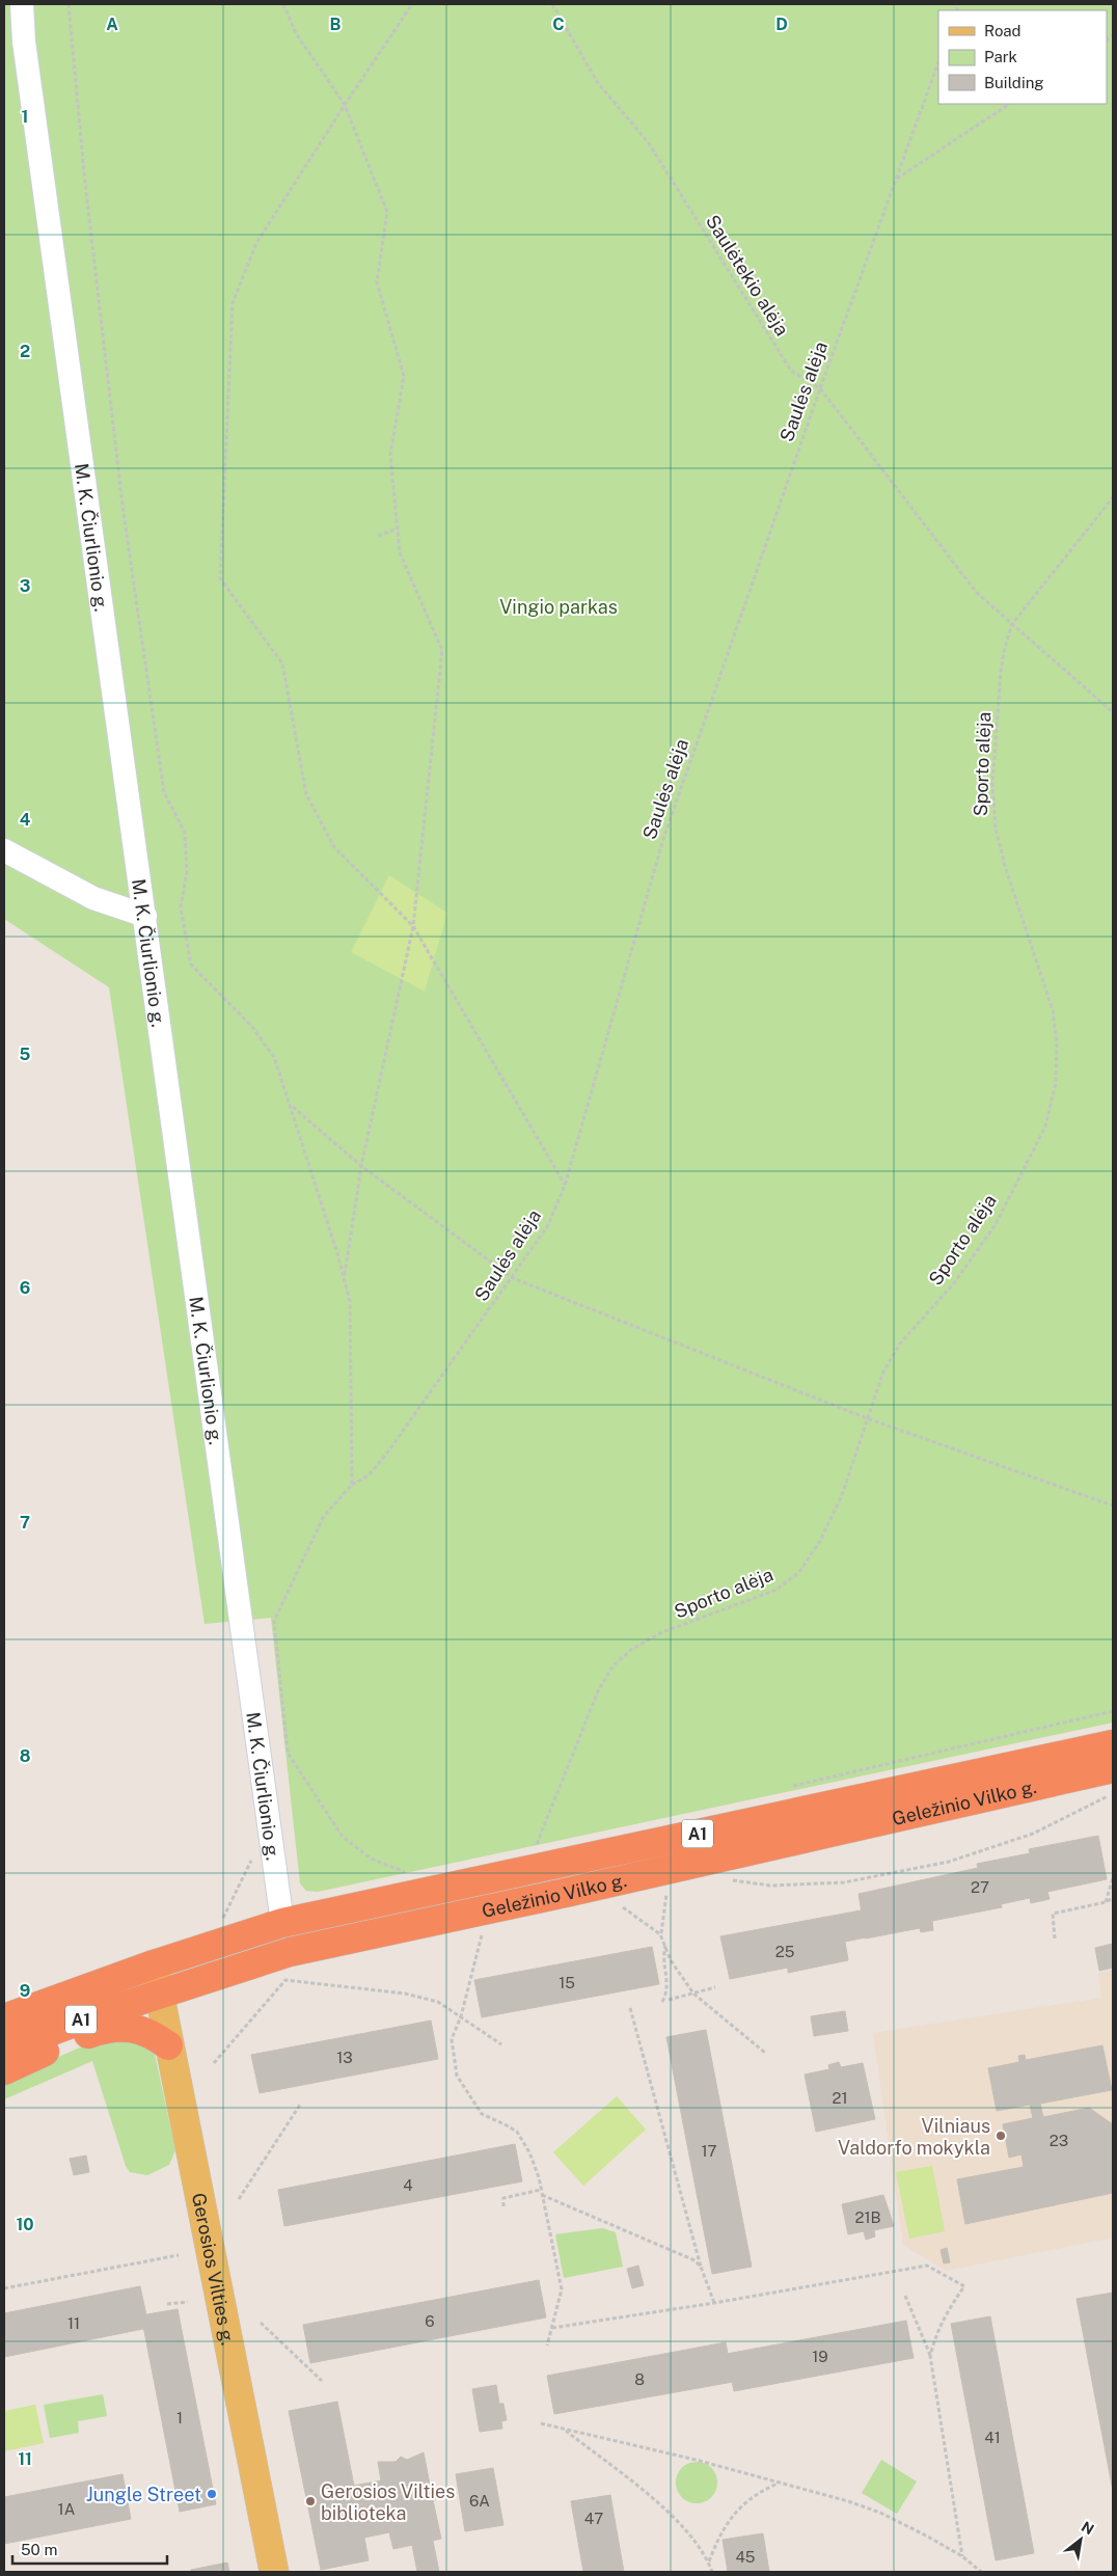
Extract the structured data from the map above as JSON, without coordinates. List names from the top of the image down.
{
  "streets": {
    "highway": ["Geležinio Vilko g.", "A1"],
    "main road": ["Gerosios Vilties g."],
    "street": ["M. K. Čiurlionio g."],
    "path": ["Saulėtekio alėja", "Saulės alėja", "Sporto alėja"]
  },
  "crossings": [
    ["Saulėtekio alėja", "Saulės alėja"],
    ["Saulėtekio alėja", "Sporto alėja"],
    ["M. K. Čiurlionio g.", "Geležinio Vilko g."],
    ["Geležinio Vilko g.", "Gerosios Vilties g."]
  ],
  "parks": ["Vingio parkas"],
  "places": ["Vilniaus Valdorfo mokykla", "Jungle Street", "Gerosios Vilties biblioteka"],
  "house_numbers": [
    "27",
    "25",
    "15",
    "13",
    "21",
    "23",
    "17",
    "4",
    "21B",
    "6",
    "11",
    "19",
    "8",
    "1",
    "41",
    "6A",
    "1A",
    "47",
    "45"
  ],
  "legend": ["Road", "Park", "Building"],
  "scale_bar": "50 m",
  "north": "top right",
  "grid": {
    "columns": [
      "A",
      "B",
      "C",
      "D"
    ],
    "rows": [
      "1",
      "2",
      "3",
      "4",
      "5",
      "6",
      "7",
      "8",
      "9",
      "10",
      "11"
    ]
  }
}
